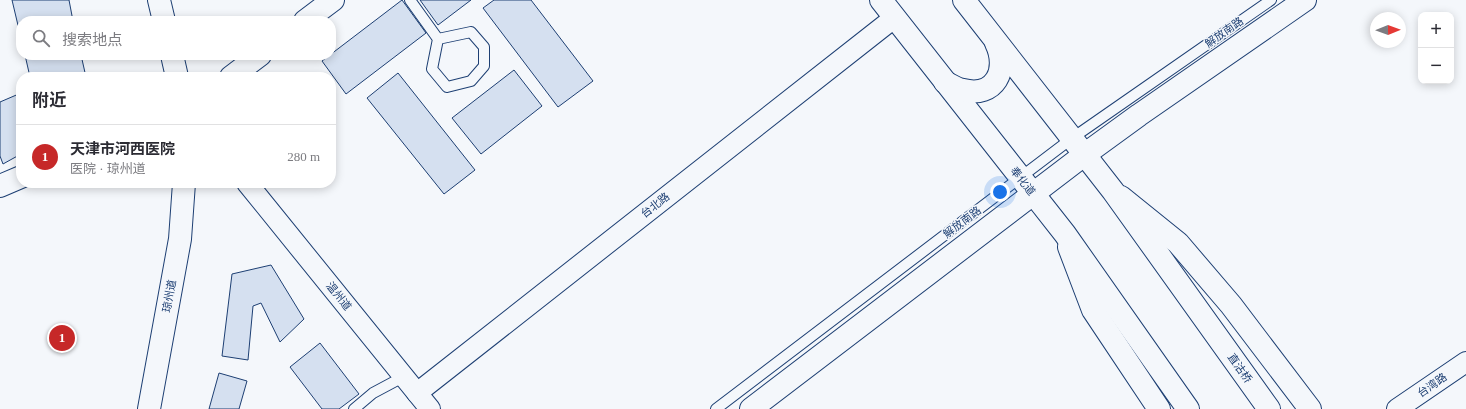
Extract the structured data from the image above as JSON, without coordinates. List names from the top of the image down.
{
  "streets": {
    "main road": [
      "解放南路",
      "奉化道",
      "琼州道",
      "直沽桥"
    ],
    "street": ["台北路", "温州道", "台湾路"]
  },
  "crossings": [
    ["解放南路", "奉化道"],
    ["奉化道", "台北路"],
    ["台北路", "温州道"]
  ],
  "north": "right",
  "page": {
    "map_buttons": ["+", "−"],
    "search": "搜索地点",
    "heading": "附近",
    "list": [
      {
        "mark": "1",
        "name": "天津市河西医院",
        "note": "医院 · 琼州道",
        "value": "280 m"
      }
    ],
    "pins": "1"
  }
}
